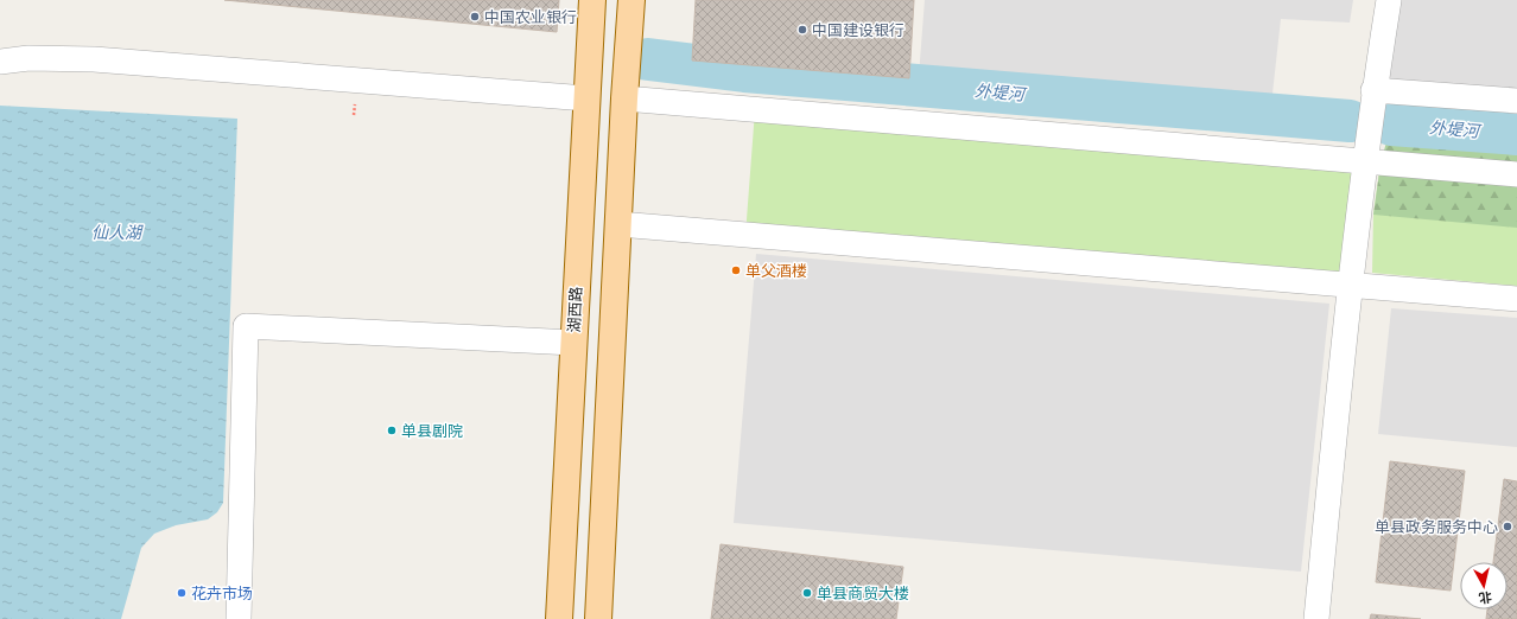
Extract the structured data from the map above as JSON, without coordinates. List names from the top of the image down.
{
  "streets": {
    "main road": ["湖西路"]
  },
  "water": ["外堤河", "仙人湖"],
  "places": [
    "中国农业银行",
    "中国建设银行",
    "单父酒楼",
    "单县剧院",
    "单县政务服务中心",
    "花卉市场",
    "单县商贸大楼"
  ],
  "north": "bottom"
}
